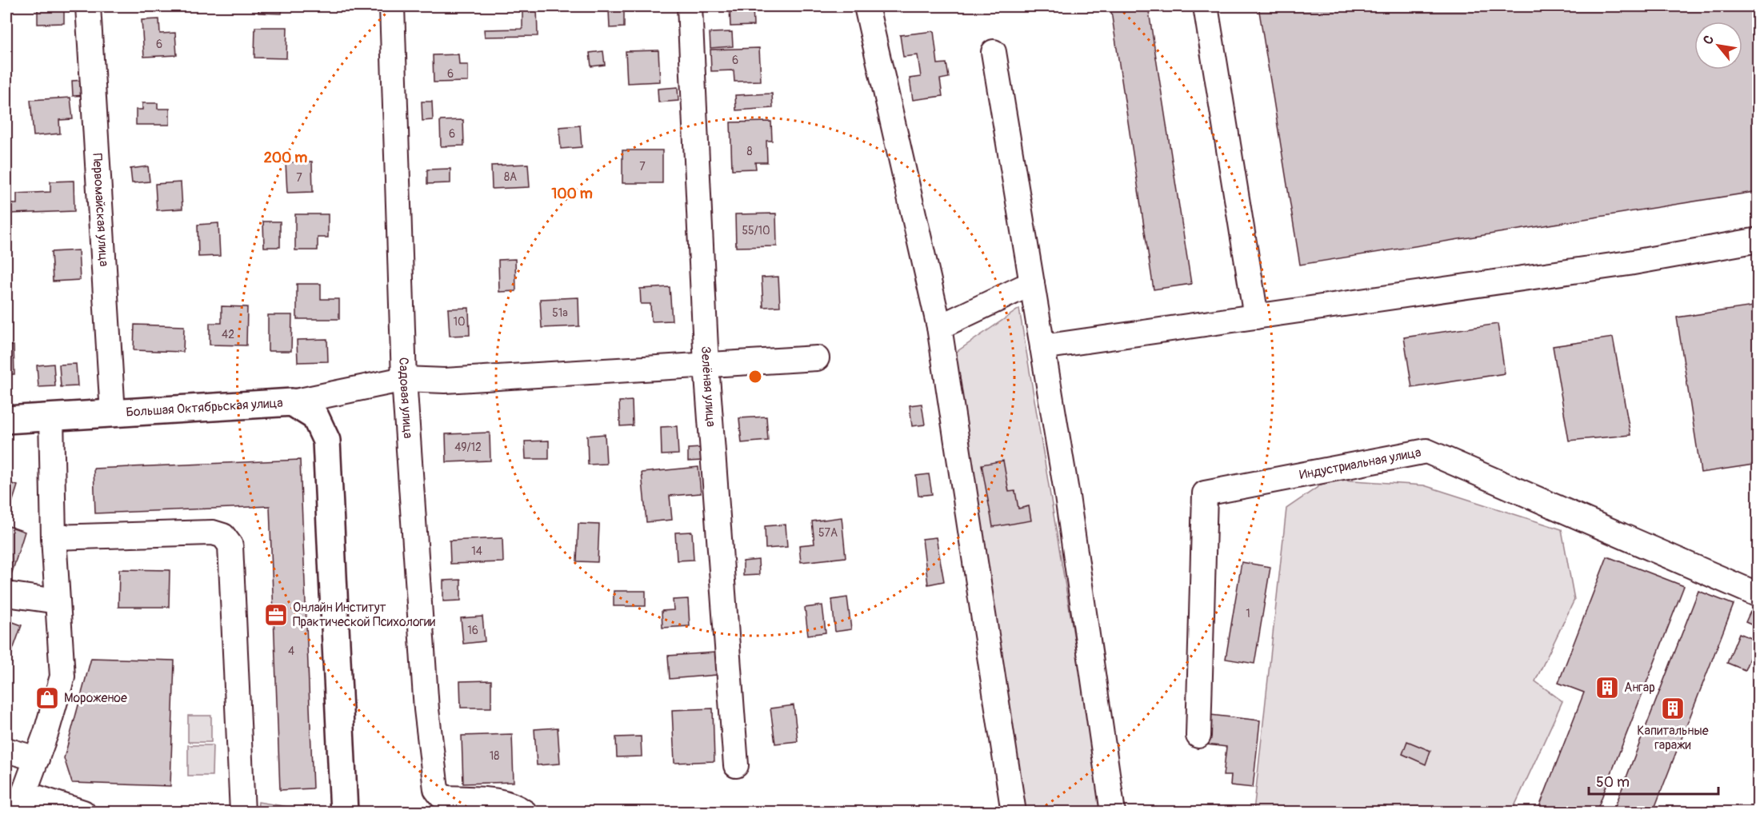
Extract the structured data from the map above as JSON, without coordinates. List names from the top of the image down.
{
  "streets": {
    "main road": ["Большая Октябрьская улица"],
    "street": [
      "Первомайская улица",
      "Зелёная улица",
      "Садовая улица",
      "Индустриальная улица"
    ]
  },
  "crossings": [
    ["Первомайская улица", "Большая Октябрьская улица"]
  ],
  "places": {
    "office": ["Онлайн Институт Практической Психологии"],
    "building": ["Ангар", "Капитальные гаражи"],
    "shop": ["Мороженое"]
  },
  "house_numbers": [
    "6",
    "6",
    "6",
    "6",
    "8",
    "7",
    "8А",
    "7",
    "55/10",
    "51а",
    "10",
    "42",
    "49/12",
    "57А",
    "14",
    "1",
    "16",
    "4",
    "18"
  ],
  "scale_bar": "50 m",
  "north": "top left",
  "rings": ["200 m", "100 m"]
}
